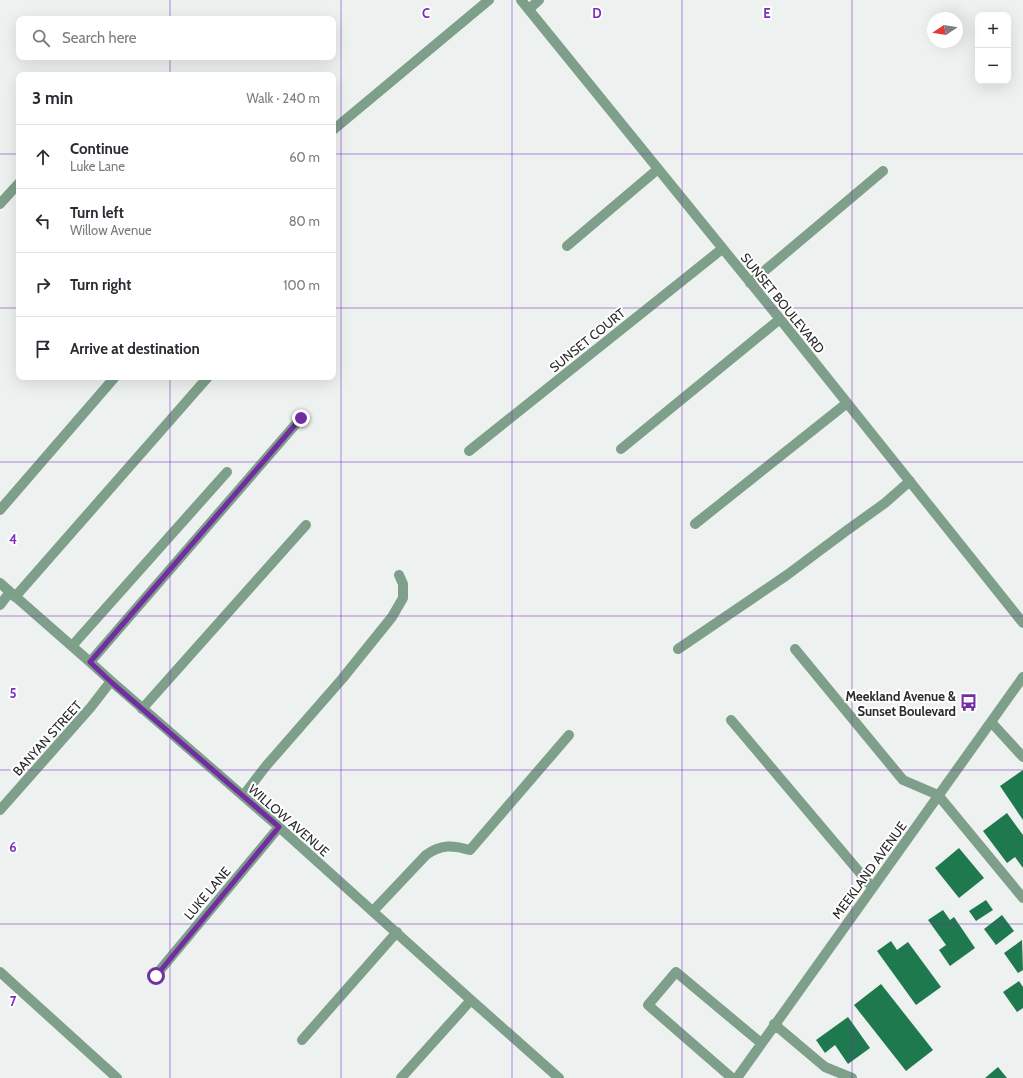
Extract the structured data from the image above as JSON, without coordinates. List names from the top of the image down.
{
  "streets": {
    "street": [
      "SUNSET BOULEVARD",
      "SUNSET COURT",
      "BANYAN STREET",
      "WILLOW AVENUE",
      "MEEKLAND AVENUE",
      "LUKE LANE"
    ]
  },
  "crossings": [
    ["SUNSET BOULEVARD", "SUNSET COURT"],
    ["BANYAN STREET", "WILLOW AVENUE"],
    ["WILLOW AVENUE", "LUKE LANE"]
  ],
  "places": {
    "bus stop": ["Meekland Avenue & Sunset Boulevard"]
  },
  "north": "left",
  "page": {
    "map_buttons": ["+", "−"],
    "search": "Search here",
    "heading": ["3 min", "Walk · 240 m"],
    "list": [
      ["Continue", "Luke Lane", "60 m"],
      ["Turn left", "Willow Avenue", "80 m"],
      ["Turn right", "100 m"],
      "Arrive at destination"
    ]
  },
  "grid": {
    "columns": ["C", "D", "E"],
    "rows": [
      "4",
      "5",
      "6",
      "7"
    ]
  }
}
